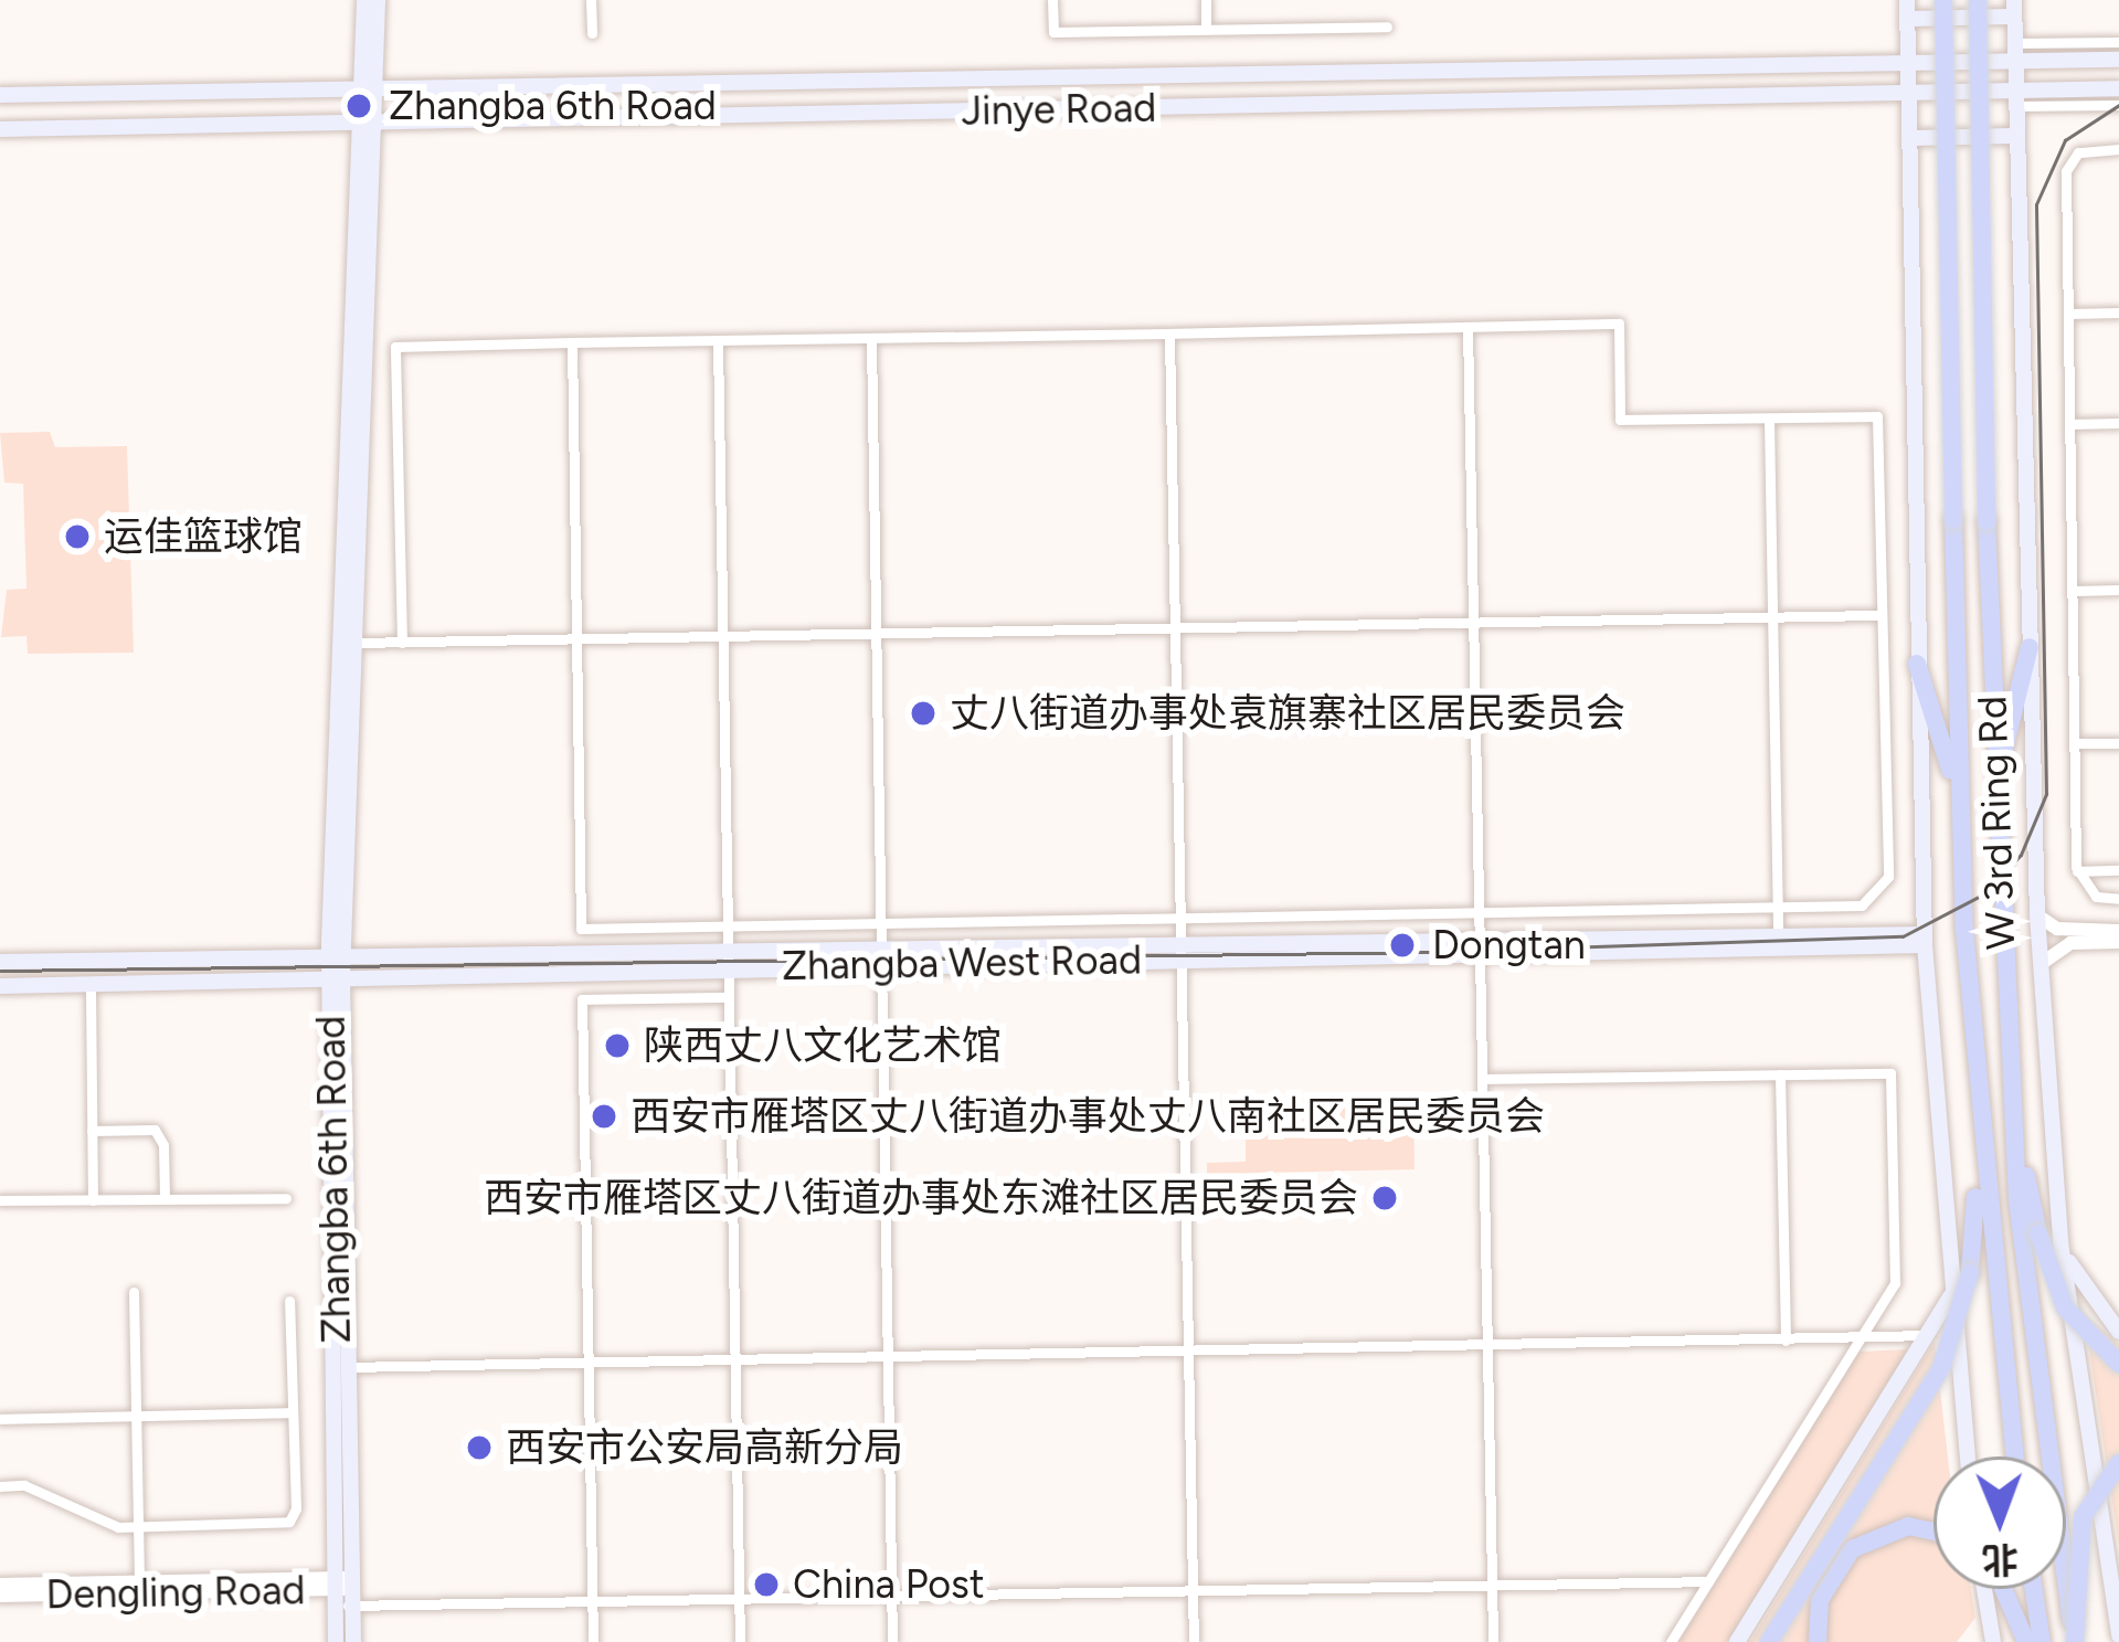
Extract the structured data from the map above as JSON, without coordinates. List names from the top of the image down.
{
  "streets": {
    "highway": ["W 3rd Ring Rd"],
    "main road": ["Jinye Road", "Zhangba West Road", "Zhangba 6th Road"],
    "street": ["Dengling Road"]
  },
  "crossings": [
    ["Jinye Road", "W 3rd Ring Rd"],
    ["Jinye Road", "Zhangba 6th Road"],
    ["W 3rd Ring Rd", "Zhangba West Road"],
    ["Zhangba West Road", "Zhangba 6th Road"],
    ["Zhangba 6th Road", "Dengling Road"]
  ],
  "places": [
    "Zhangba 6th Road",
    "运佳篮球馆",
    "丈八街道办事处袁旗寨社区居民委员会",
    "Dongtan",
    "陕西丈八文化艺术馆",
    "西安市雁塔区丈八街道办事处丈八南社区居民委员会",
    "西安市雁塔区丈八街道办事处东滩社区居民委员会",
    "西安市公安局高新分局",
    "China Post"
  ],
  "north": "bottom"
}
